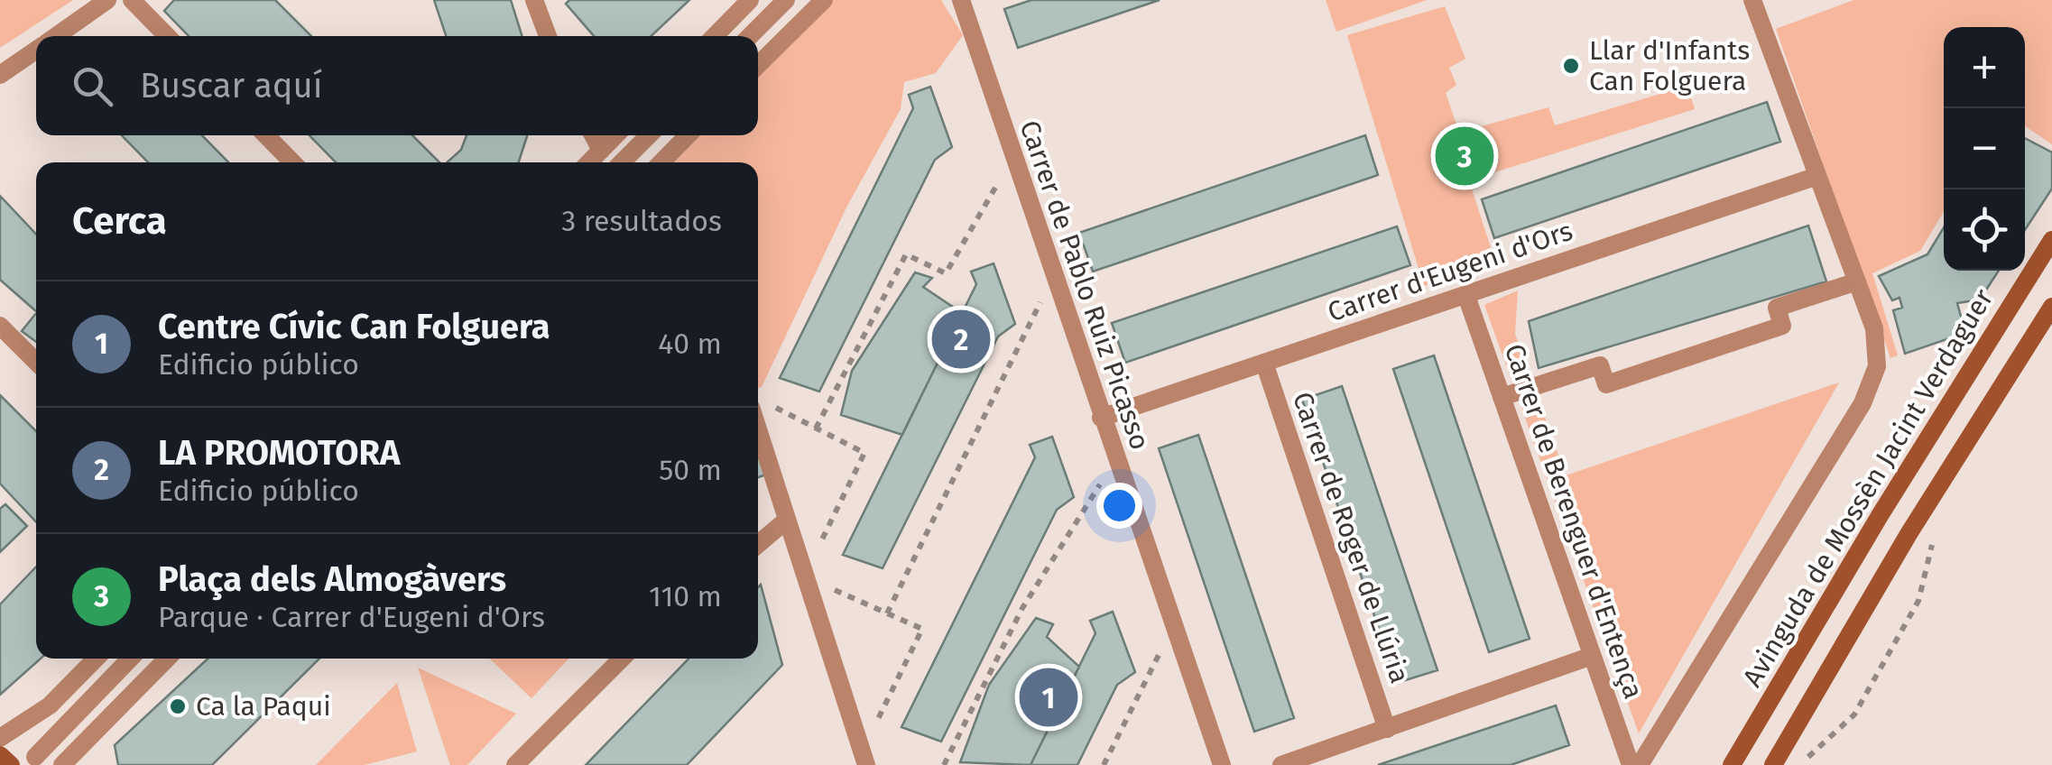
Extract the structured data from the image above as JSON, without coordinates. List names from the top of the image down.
{
  "streets": {
    "main road": ["Avinguda de Mossèn Jacint Verdaguer"],
    "street": [
      "Carrer d'Eugeni d'Ors",
      "Carrer de Pablo Ruiz Picasso",
      "Carrer de Berenguer d'Entença",
      "Carrer de Roger de Llúria"
    ]
  },
  "crossings": [
    ["Carrer d'Eugeni d'Ors", "Carrer de Pablo Ruiz Picasso"],
    ["Carrer d'Eugeni d'Ors", "Carrer de Berenguer d'Entença"],
    ["Carrer d'Eugeni d'Ors", "Carrer de Roger de Llúria"]
  ],
  "places": ["Llar d'Infants Can Folguera", "Ca la Paqui"],
  "page": {
    "map_buttons": ["+", "−"],
    "search": "Buscar aquí",
    "pins": ["3", "2", "1"],
    "heading": ["Cerca", "3 resultados"],
    "list": [
      {
        "mark": "1",
        "name": "Centre Cívic Can Folguera",
        "note": "Edificio público",
        "value": "40 m"
      },
      {
        "mark": "2",
        "name": "LA PROMOTORA",
        "note": "Edificio público",
        "value": "50 m"
      },
      {
        "mark": "3",
        "name": "Plaça dels Almogàvers",
        "note": "Parque · Carrer d'Eugeni d'Ors",
        "value": "110 m"
      }
    ]
  }
}
